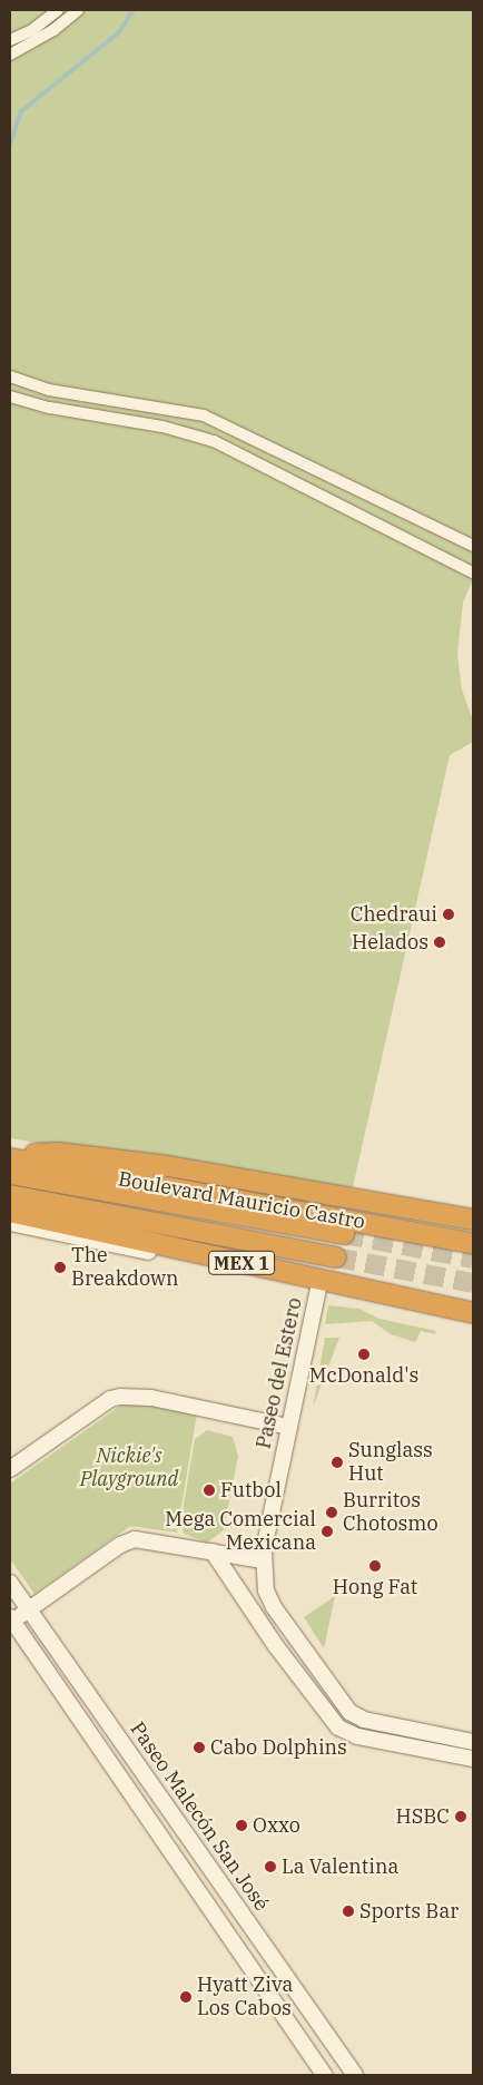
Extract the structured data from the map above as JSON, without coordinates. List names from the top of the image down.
{
  "streets": {
    "highway": ["Boulevard Mauricio Castro", "MEX 1"],
    "street": ["Paseo del Estero", "Paseo Malecón San José"]
  },
  "parks": ["Nickie's Playground"],
  "places": [
    "Chedraui",
    "Helados",
    "The Breakdown",
    "McDonald's",
    "Sunglass Hut",
    "Futbol",
    "Burritos Chotosmo",
    "Mega Comercial Mexicana",
    "Hong Fat",
    "Cabo Dolphins",
    "HSBC",
    "Oxxo",
    "La Valentina",
    "Sports Bar",
    "Hyatt Ziva Los Cabos"
  ]
}
